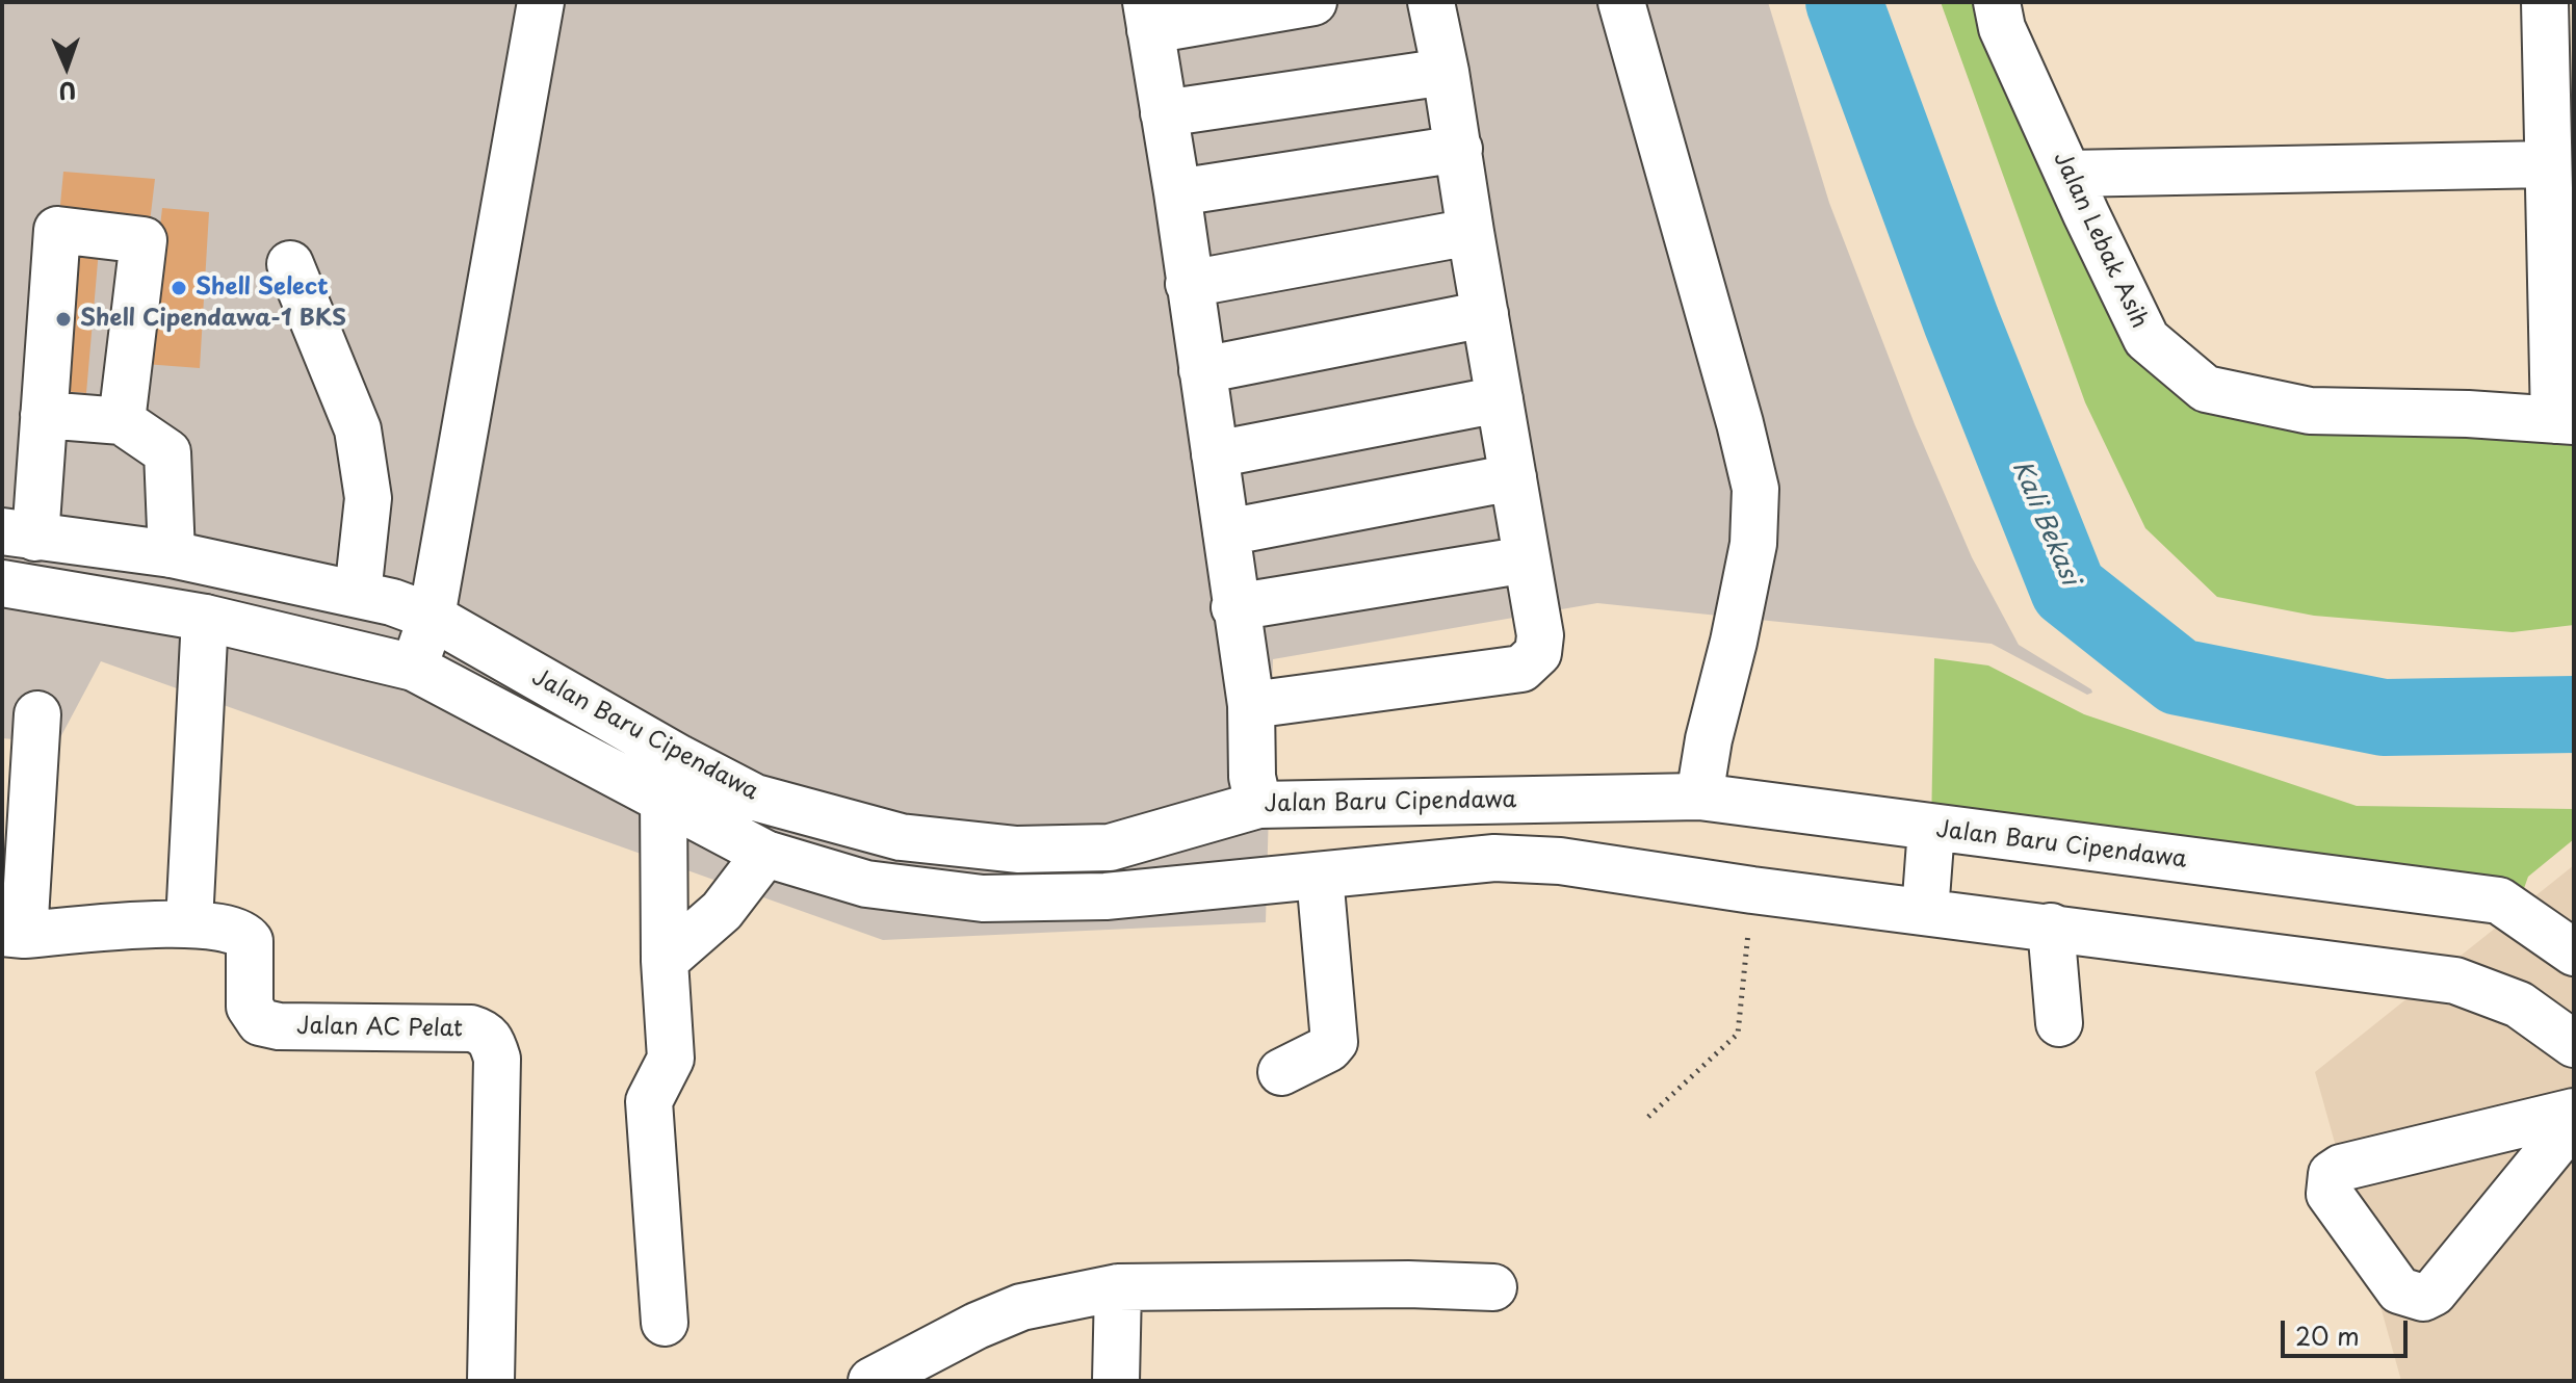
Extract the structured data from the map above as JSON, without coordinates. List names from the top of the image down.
{
  "streets": {
    "street": ["Jalan Lebak Asih", "Jalan Baru Cipendawa", "Jalan AC Pelat"]
  },
  "water": ["Kali Bekasi"],
  "places": ["Shell Select", "Shell Cipendawa-1 BKS"],
  "scale_bar": "20 m",
  "north": "bottom"
}
